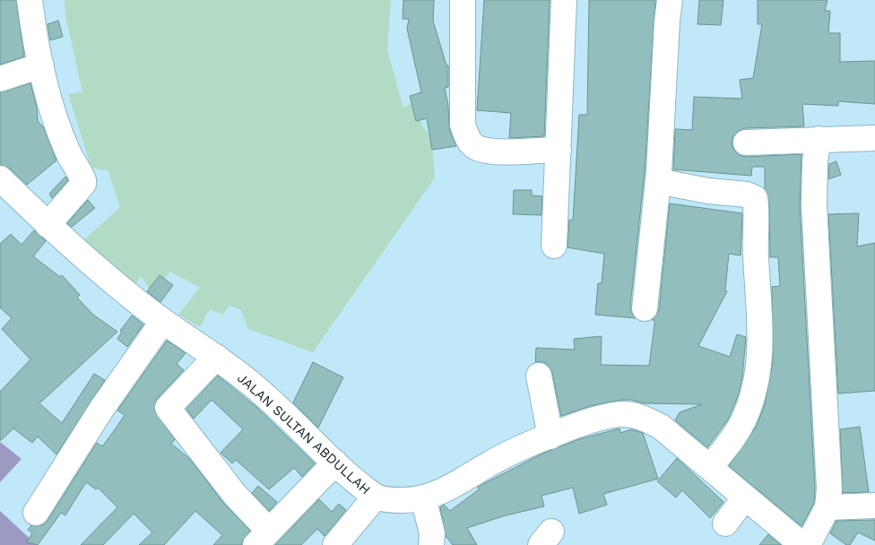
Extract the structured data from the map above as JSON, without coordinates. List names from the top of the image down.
{
  "streets": {
    "street": ["JALAN SULTAN ABDULLAH"]
  }
}
